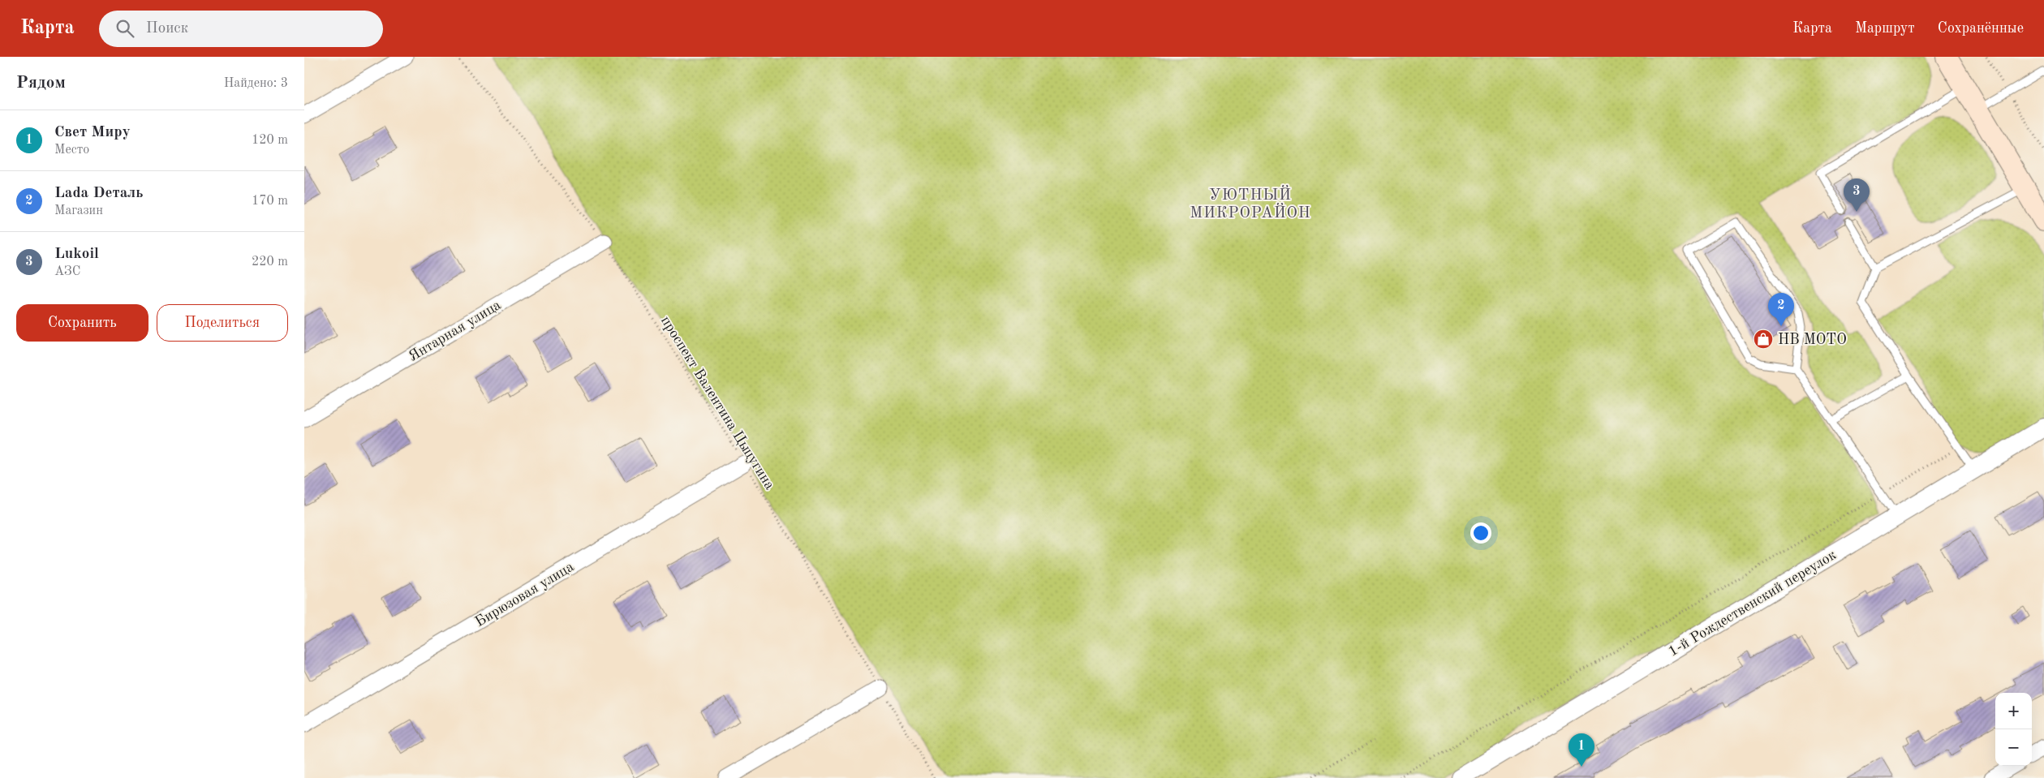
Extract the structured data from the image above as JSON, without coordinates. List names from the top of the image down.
{
  "streets": {
    "street": ["Янтарная улица", "Бирюзовая улица", "1-й Рождественский переулок"],
    "path": ["проспект Валентина Цыцугина"]
  },
  "crossings": [
    ["Янтарная улица", "проспект Валентина Цыцугина"],
    ["проспект Валентина Цыцугина", "Бирюзовая улица"]
  ],
  "districts": ["УЮТНЫЙ МИКРОРАЙОН"],
  "places": {
    "shop": ["HB MOTO"]
  },
  "page": {
    "header": "Карта",
    "search": "Поиск",
    "nav": ["Карта", "Маршрут", "Сохранённые"],
    "heading": ["Рядом", "Найдено: 3"],
    "list": [
      {
        "mark": "1",
        "name": "Свет Миру",
        "note": "Место",
        "value": "120 m"
      },
      {
        "mark": "2",
        "name": "Lada Dеталь",
        "note": "Магазин",
        "value": "170 m"
      },
      {
        "mark": "3",
        "name": "Lukoil",
        "note": "АЗС",
        "value": "220 m"
      }
    ],
    "pins": ["3", "2", "1"],
    "buttons": ["Сохранить", "Поделиться"],
    "map_buttons": ["+", "−"]
  }
}
